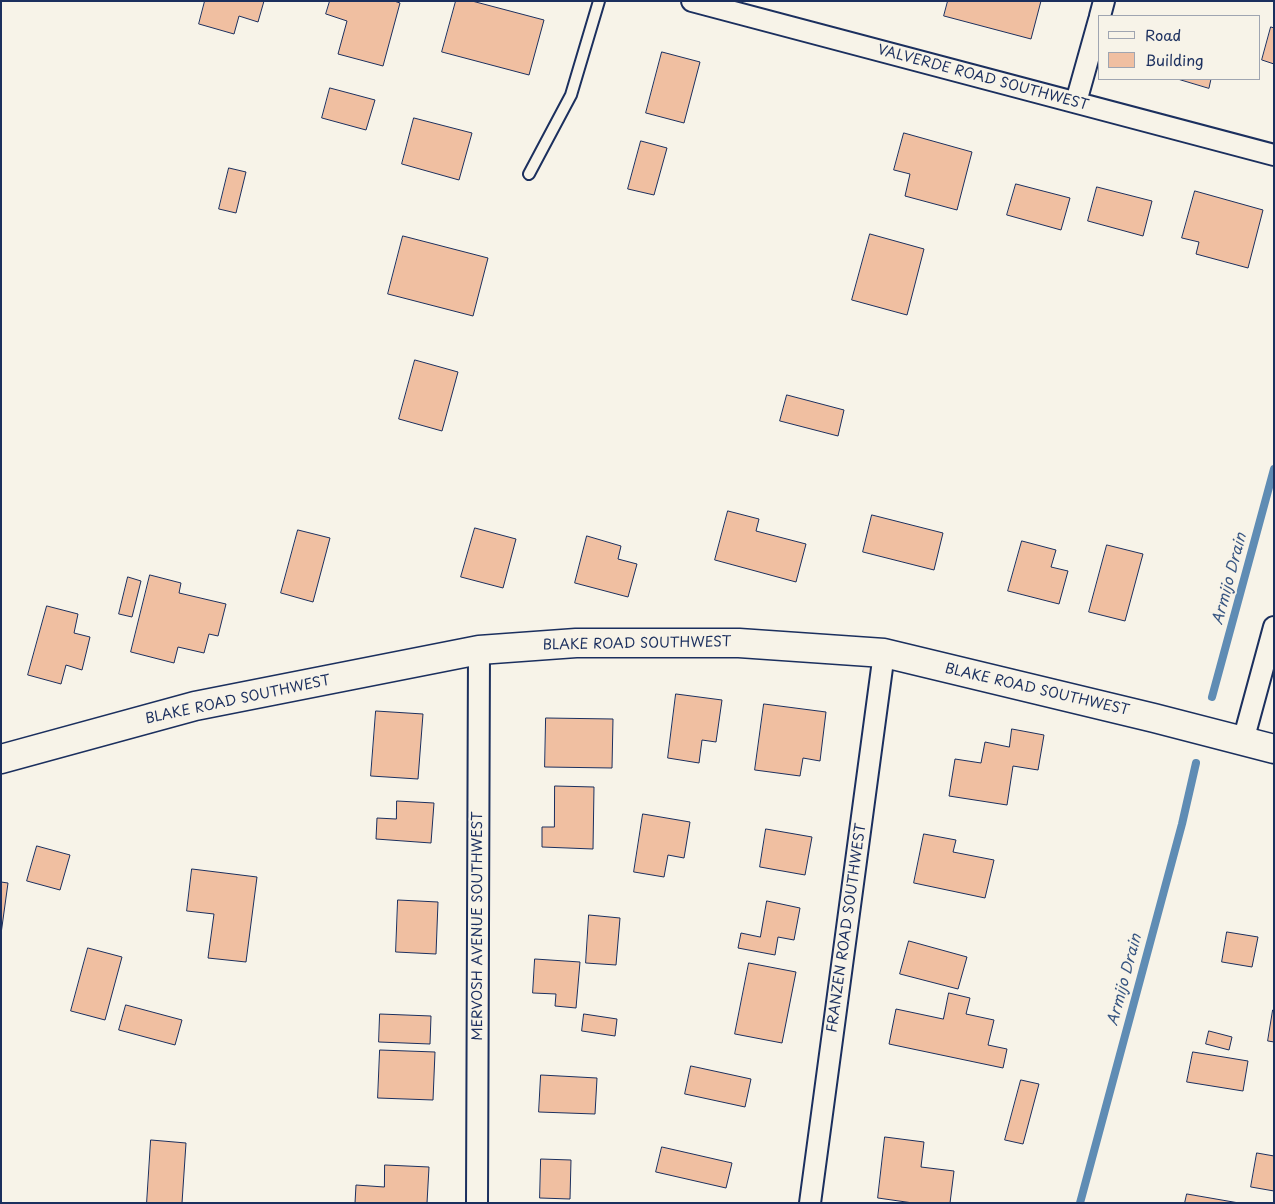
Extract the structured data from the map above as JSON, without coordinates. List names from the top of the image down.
{
  "streets": {
    "street": [
      "VALVERDE ROAD SOUTHWEST",
      "BLAKE ROAD SOUTHWEST",
      "MERVOSH AVENUE SOUTHWEST",
      "FRANZEN ROAD SOUTHWEST"
    ]
  },
  "crossings": [
    ["BLAKE ROAD SOUTHWEST", "MERVOSH AVENUE SOUTHWEST"],
    ["BLAKE ROAD SOUTHWEST", "FRANZEN ROAD SOUTHWEST"]
  ],
  "water": ["Armijo Drain"],
  "legend": ["Road", "Building"]
}
